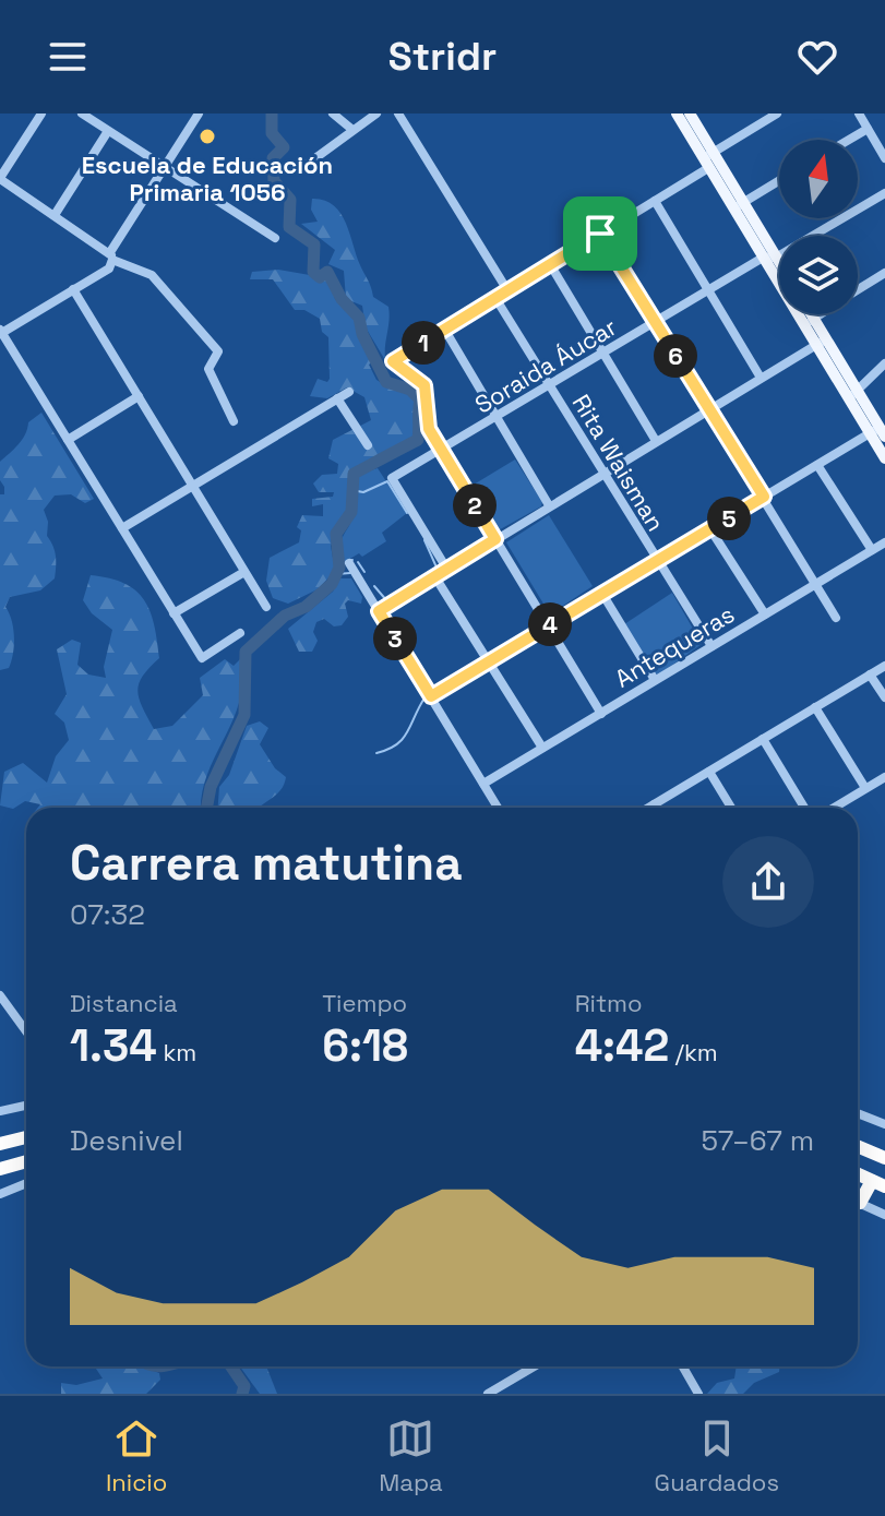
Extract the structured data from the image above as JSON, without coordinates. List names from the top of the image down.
{
  "streets": {
    "street": ["Soraida Áucar", "Rita Waisman", "Antequeras"]
  },
  "crossings": [
    ["Soraida Áucar", "Rita Waisman"],
    ["Rita Waisman", "Antequeras"]
  ],
  "places": ["Escuela de Educación Primaria 1056"],
  "north": "top",
  "page": {
    "header": "Stridr",
    "pins": [
      "1",
      "6",
      "2",
      "5",
      "4",
      "3"
    ],
    "heading": ["Carrera matutina", "07:32"],
    "stats": [
      ["Distancia", "1.34 km"],
      ["Tiempo", "6:18"],
      ["Ritmo", "4:42 /km"]
    ],
    "chart": ["Desnivel", "57–67 m"],
    "tabs": ["Inicio", "Mapa", "Guardados"]
  }
}
